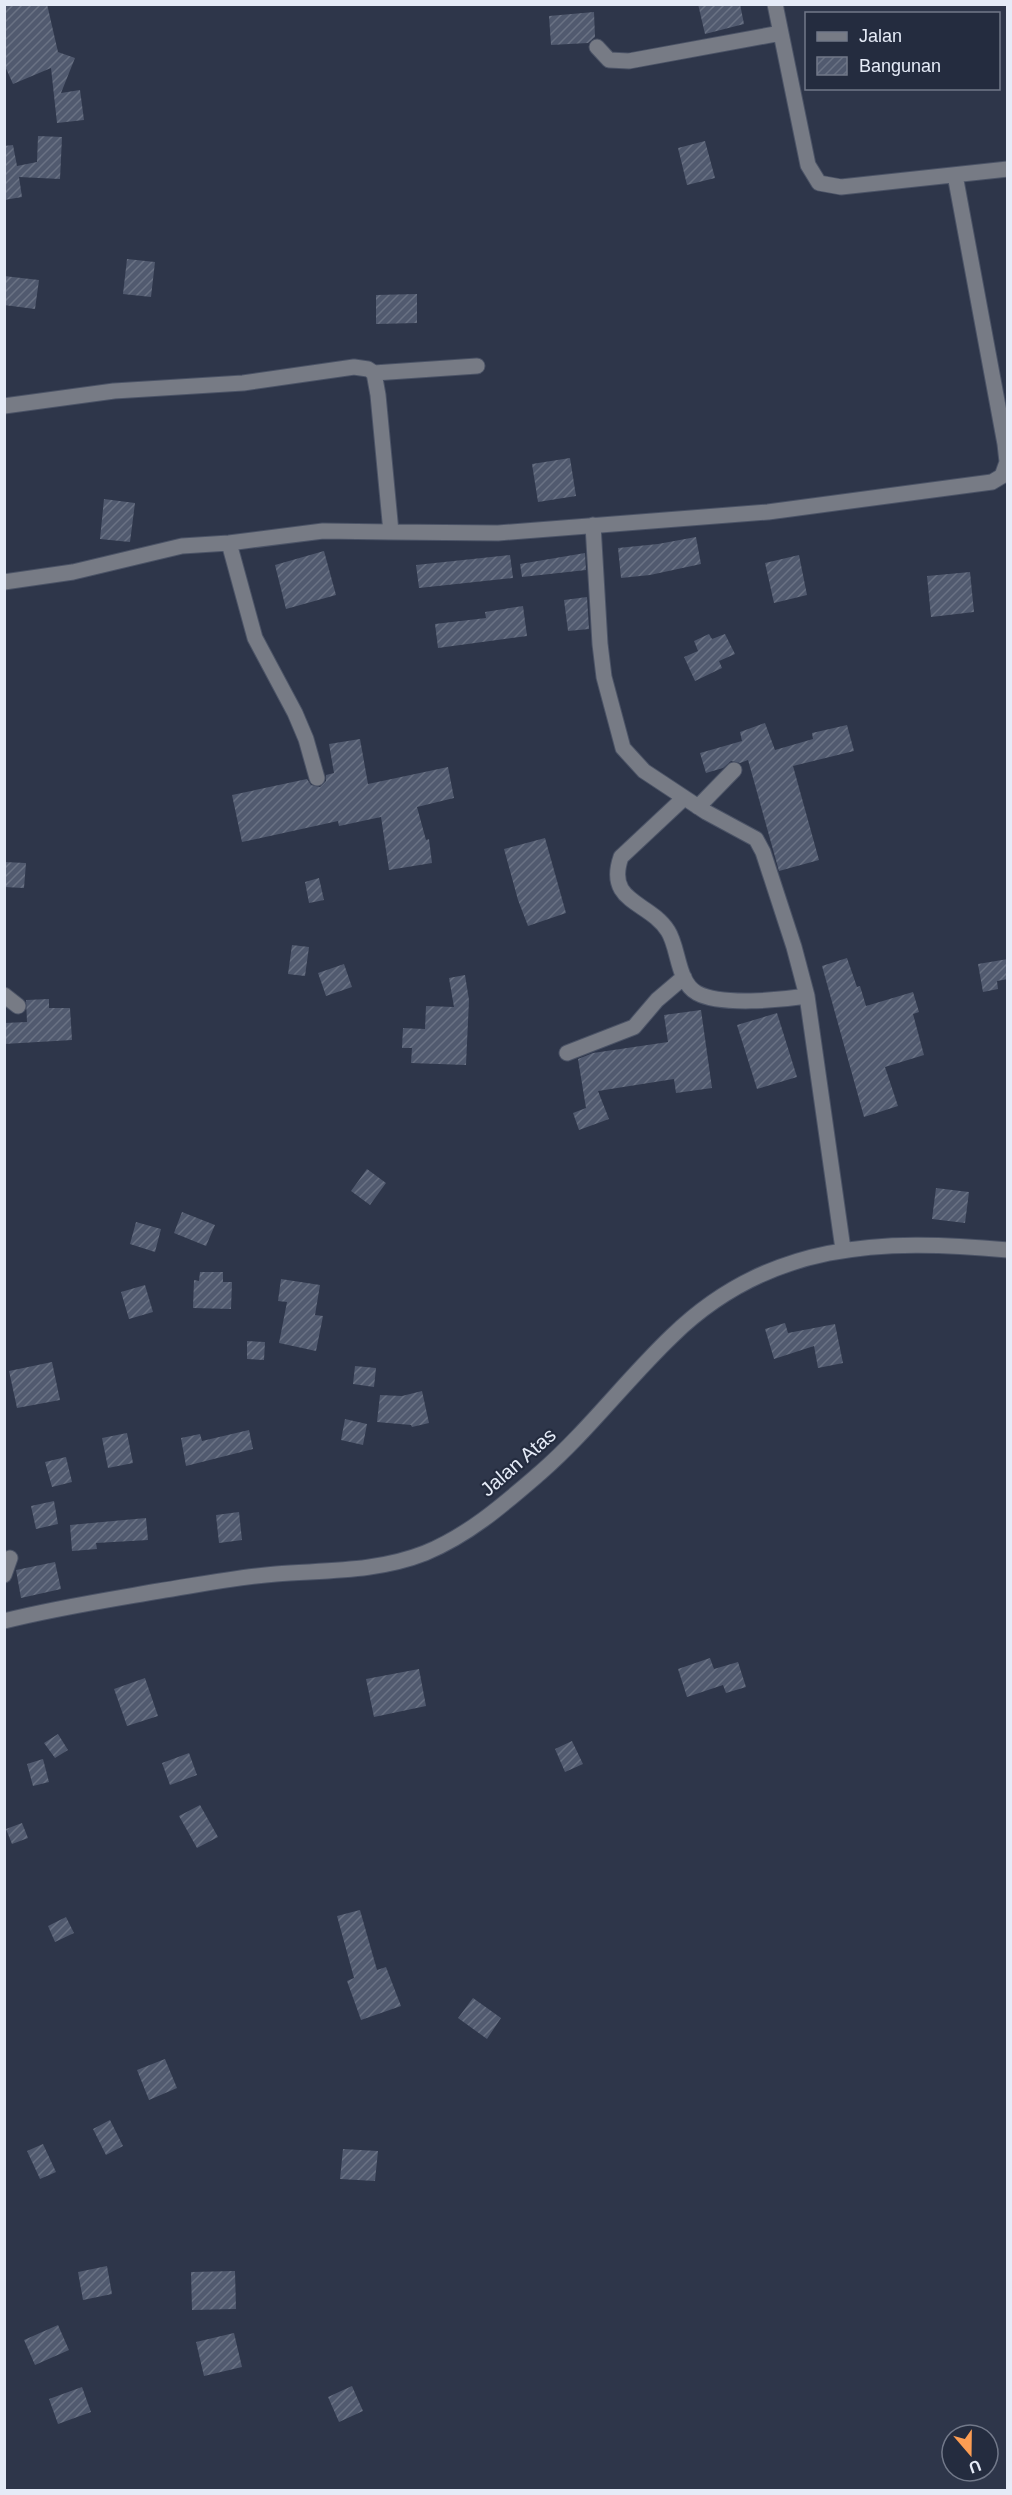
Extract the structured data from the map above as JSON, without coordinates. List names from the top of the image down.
{
  "streets": {
    "street": ["Jalan Atas"]
  },
  "legend": ["Jalan", "Bangunan"],
  "north": "bottom"
}
